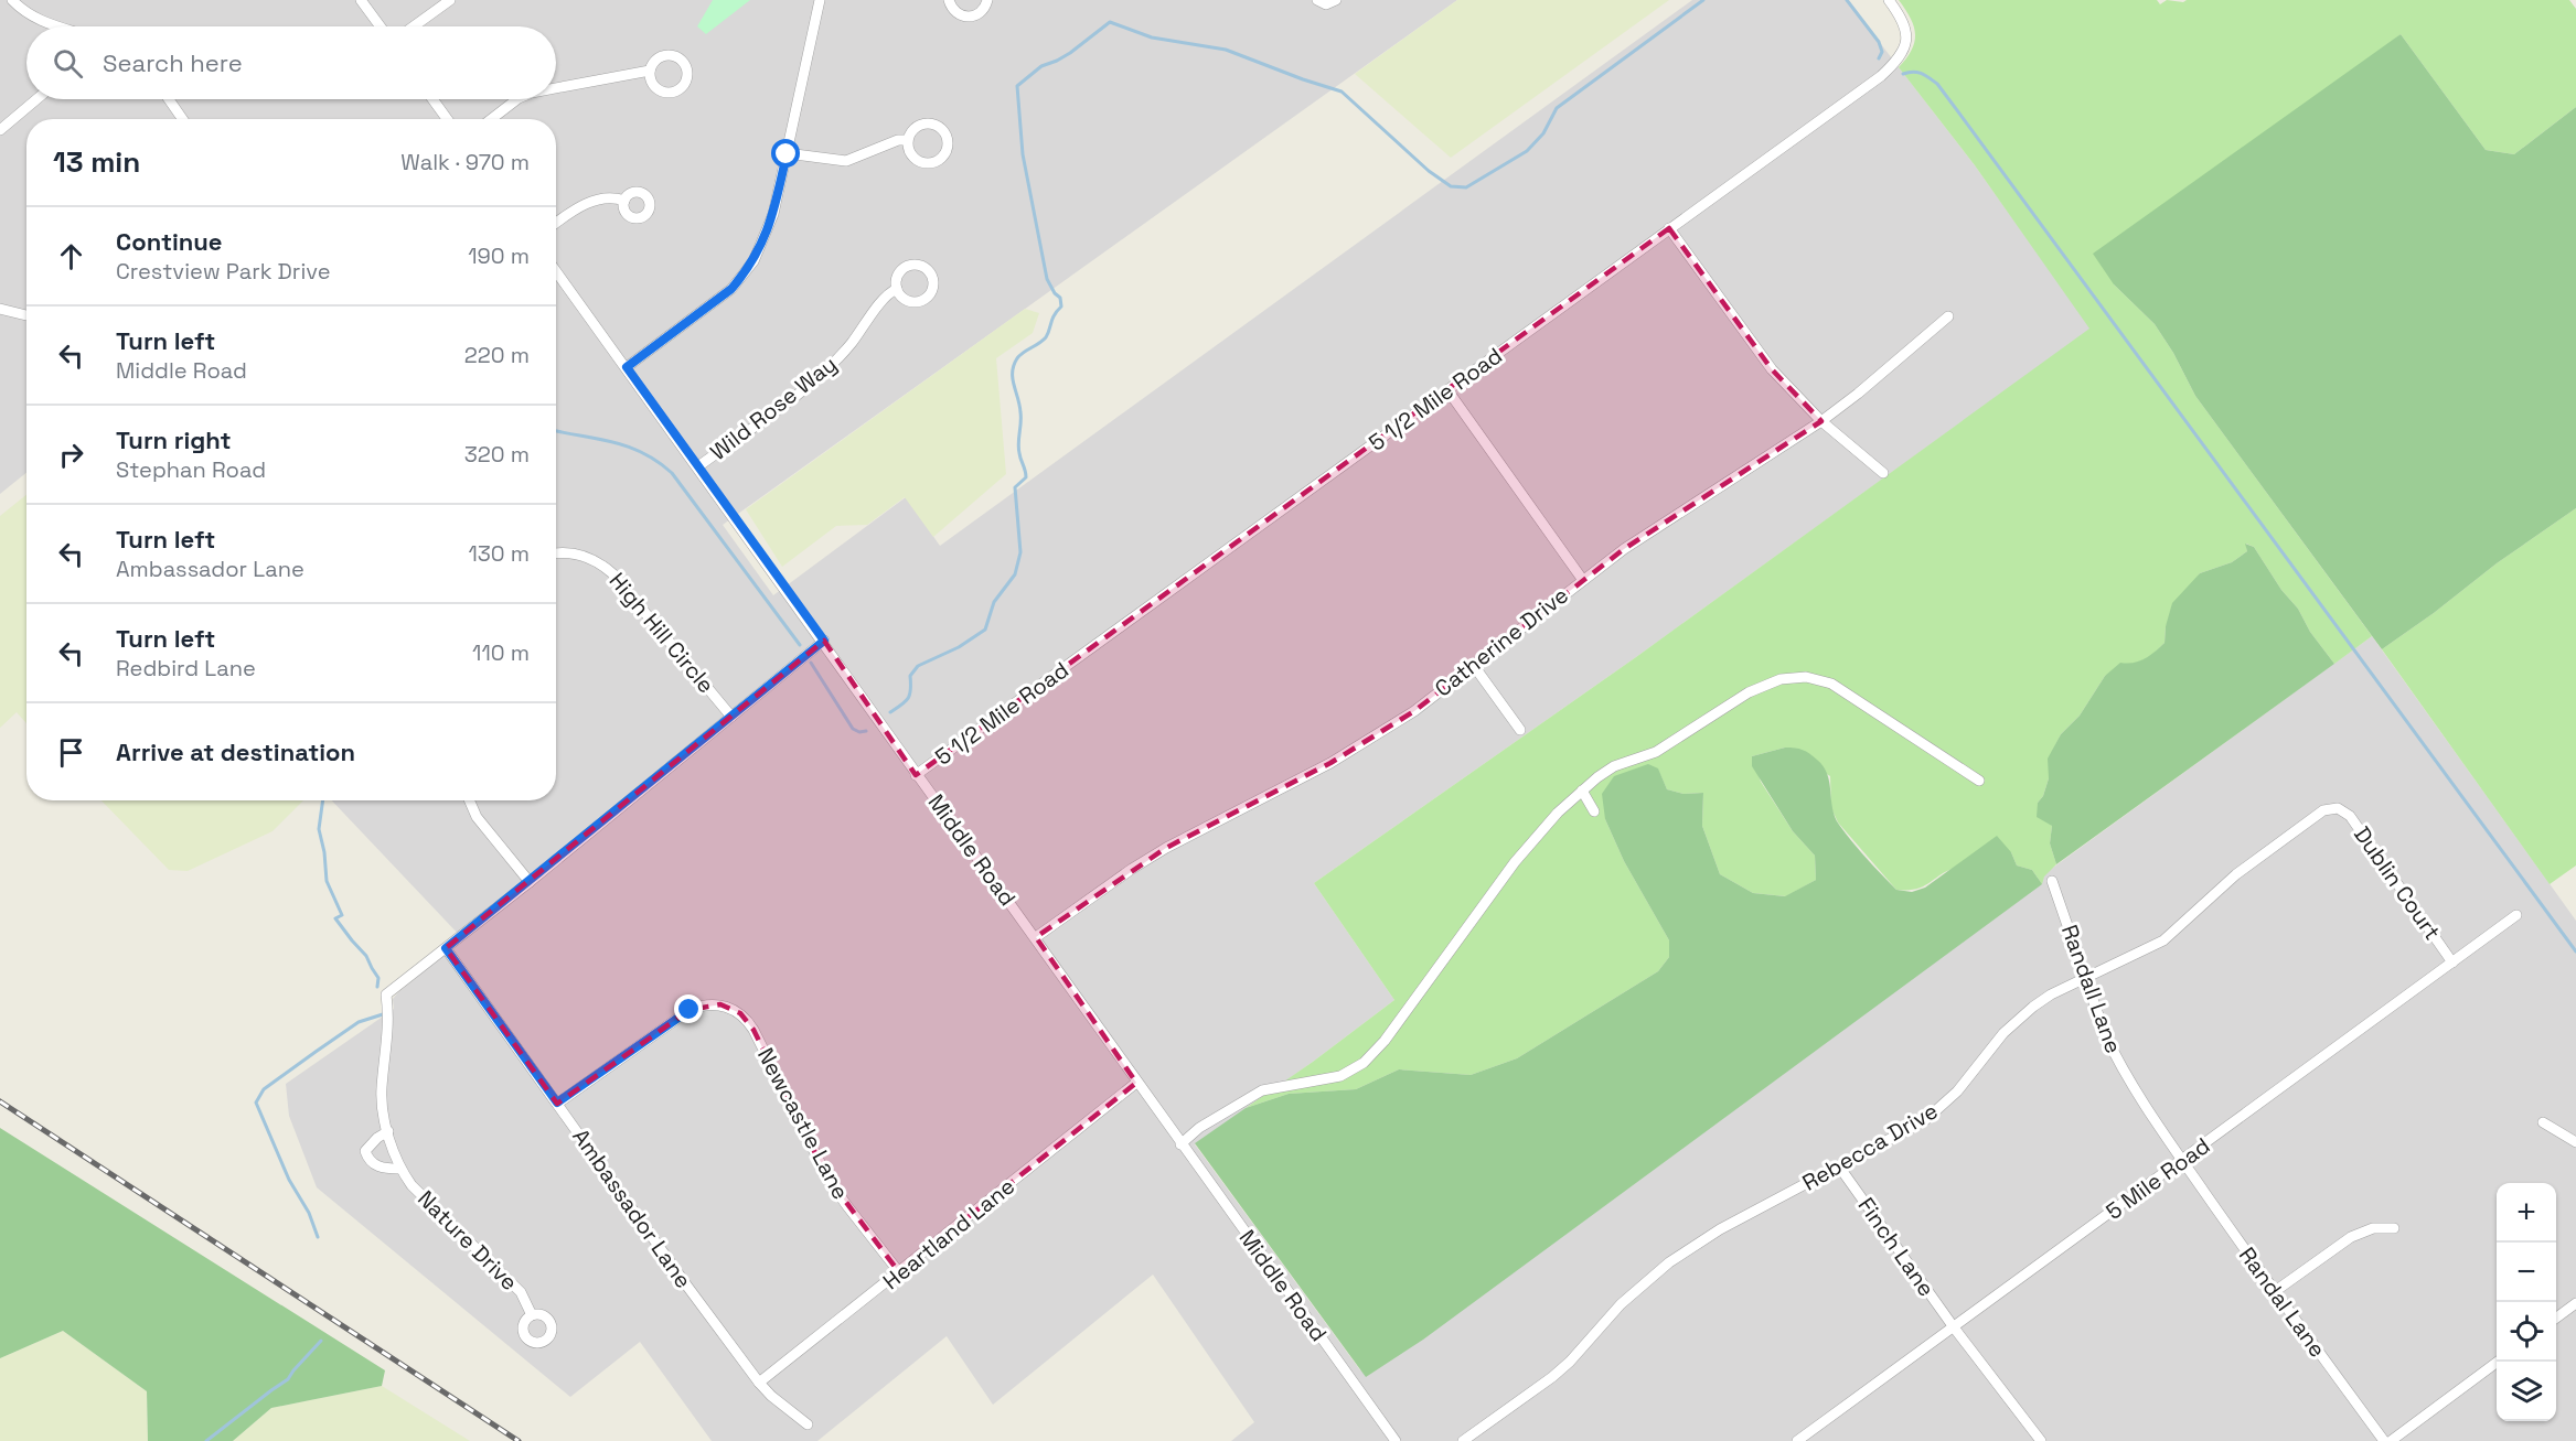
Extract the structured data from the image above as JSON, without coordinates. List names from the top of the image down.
{
  "streets": {
    "street": [
      "5 1/2 Mile Road",
      "Wild Rose Way",
      "High Hill Circle",
      "Catherine Drive",
      "Middle Road",
      "Dublin Court",
      "Randall Lane",
      "Newcastle Lane",
      "Rebecca Drive",
      "5 Mile Road",
      "Ambassador Lane",
      "Heartland Lane",
      "Nature Drive",
      "Finch Lane",
      "Randal Lane"
    ]
  },
  "crossings": [
    ["5 1/2 Mile Road", "Middle Road"],
    ["Wild Rose Way", "Middle Road"],
    ["Catherine Drive", "Middle Road"],
    ["Middle Road", "Heartland Lane"],
    ["Dublin Court", "Rebecca Drive"],
    ["Dublin Court", "5 Mile Road"],
    ["Randall Lane", "Rebecca Drive"],
    ["Randall Lane", "5 Mile Road"],
    ["Randall Lane", "Randal Lane"],
    ["Newcastle Lane", "Ambassador Lane"],
    ["Newcastle Lane", "Heartland Lane"],
    ["Rebecca Drive", "Finch Lane"],
    ["5 Mile Road", "Finch Lane"],
    ["5 Mile Road", "Randal Lane"],
    ["Ambassador Lane", "Heartland Lane"],
    ["Ambassador Lane", "Nature Drive"]
  ],
  "page": {
    "search": "Search here",
    "heading": ["13 min", "Walk · 970 m"],
    "list": [
      ["Continue", "Crestview Park Drive", "190 m"],
      ["Turn left", "Middle Road", "220 m"],
      ["Turn right", "Stephan Road", "320 m"],
      ["Turn left", "Ambassador Lane", "130 m"],
      ["Turn left", "Redbird Lane", "110 m"],
      "Arrive at destination"
    ],
    "map_buttons": ["+", "−"]
  }
}
